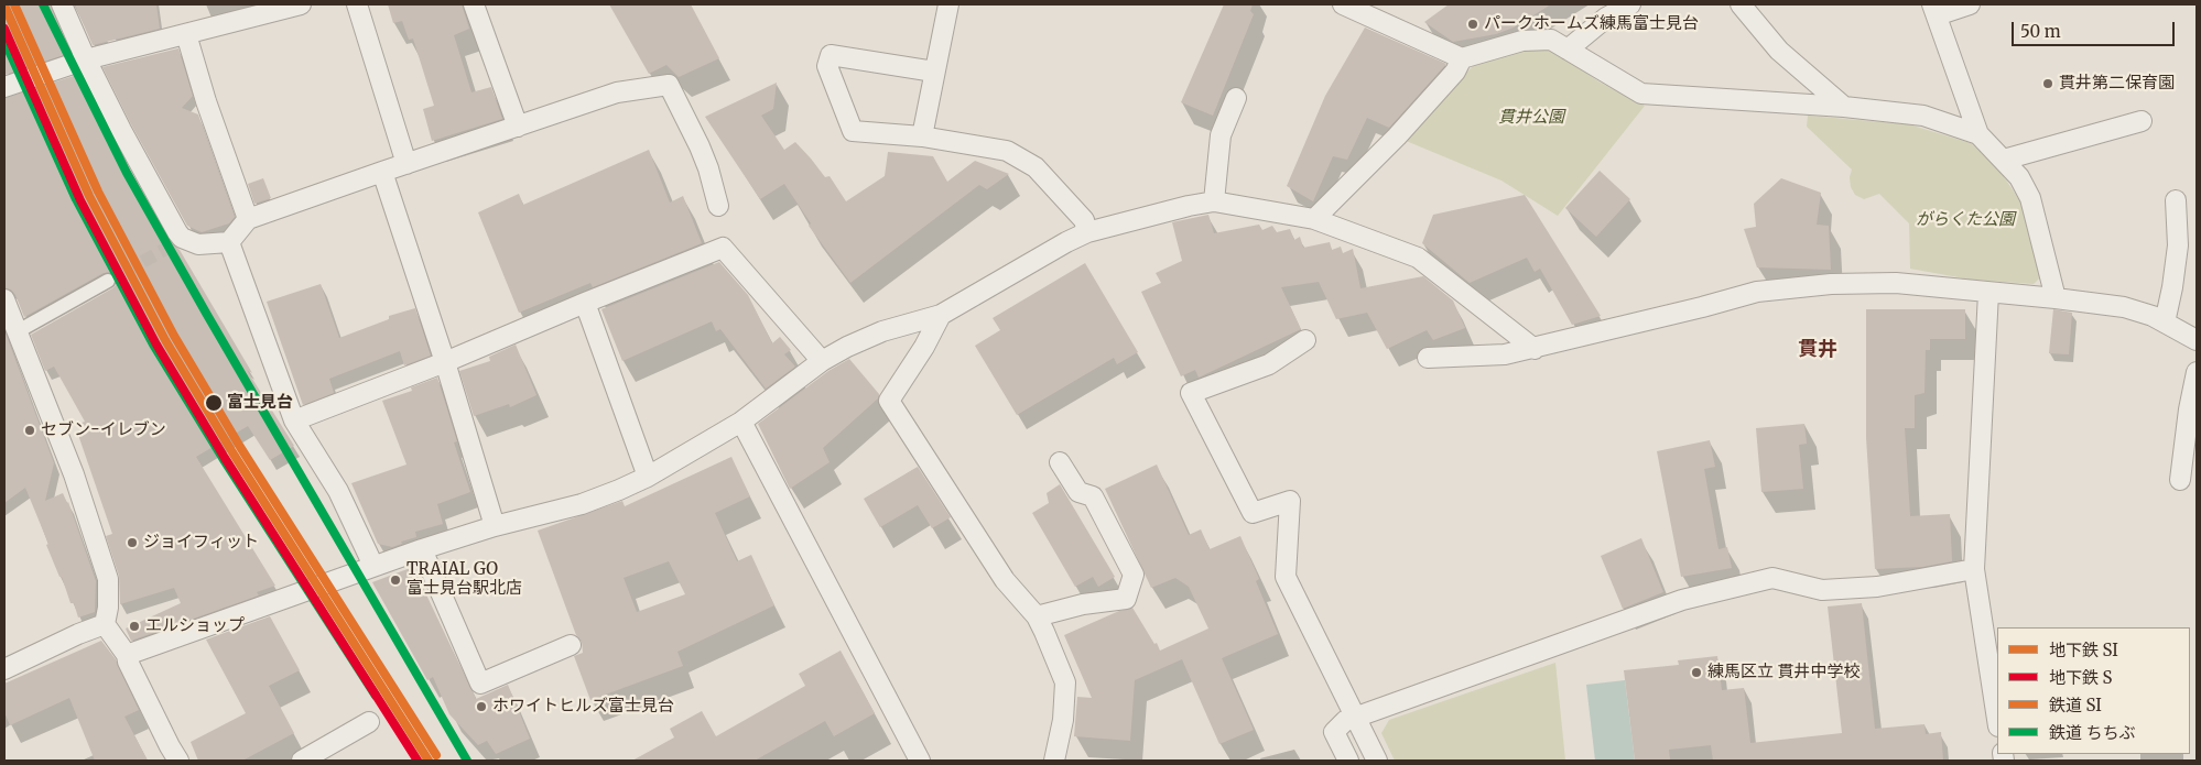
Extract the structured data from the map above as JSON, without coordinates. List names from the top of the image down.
{
  "districts": ["貫井"],
  "parks": ["貫井公園", "がらくた公園"],
  "places": [
    "パークホームズ練馬富士見台",
    "貫井第二保育園",
    "富士見台",
    "セブン-イレブン",
    "ジョイフィット",
    "TRAIAL GO 富士見台駅北店",
    "エルショップ",
    "練馬区立 貫井中学校",
    "ホワイトヒルズ富士見台"
  ],
  "lines": [
    "rail line SI",
    "rail line ちちぶ",
    "metro line SI",
    "metro line S"
  ],
  "legend": [
    "地下鉄 SI",
    "地下鉄 S",
    "鉄道 SI",
    "鉄道 ちちぶ"
  ],
  "scale_bar": "50 m"
}
